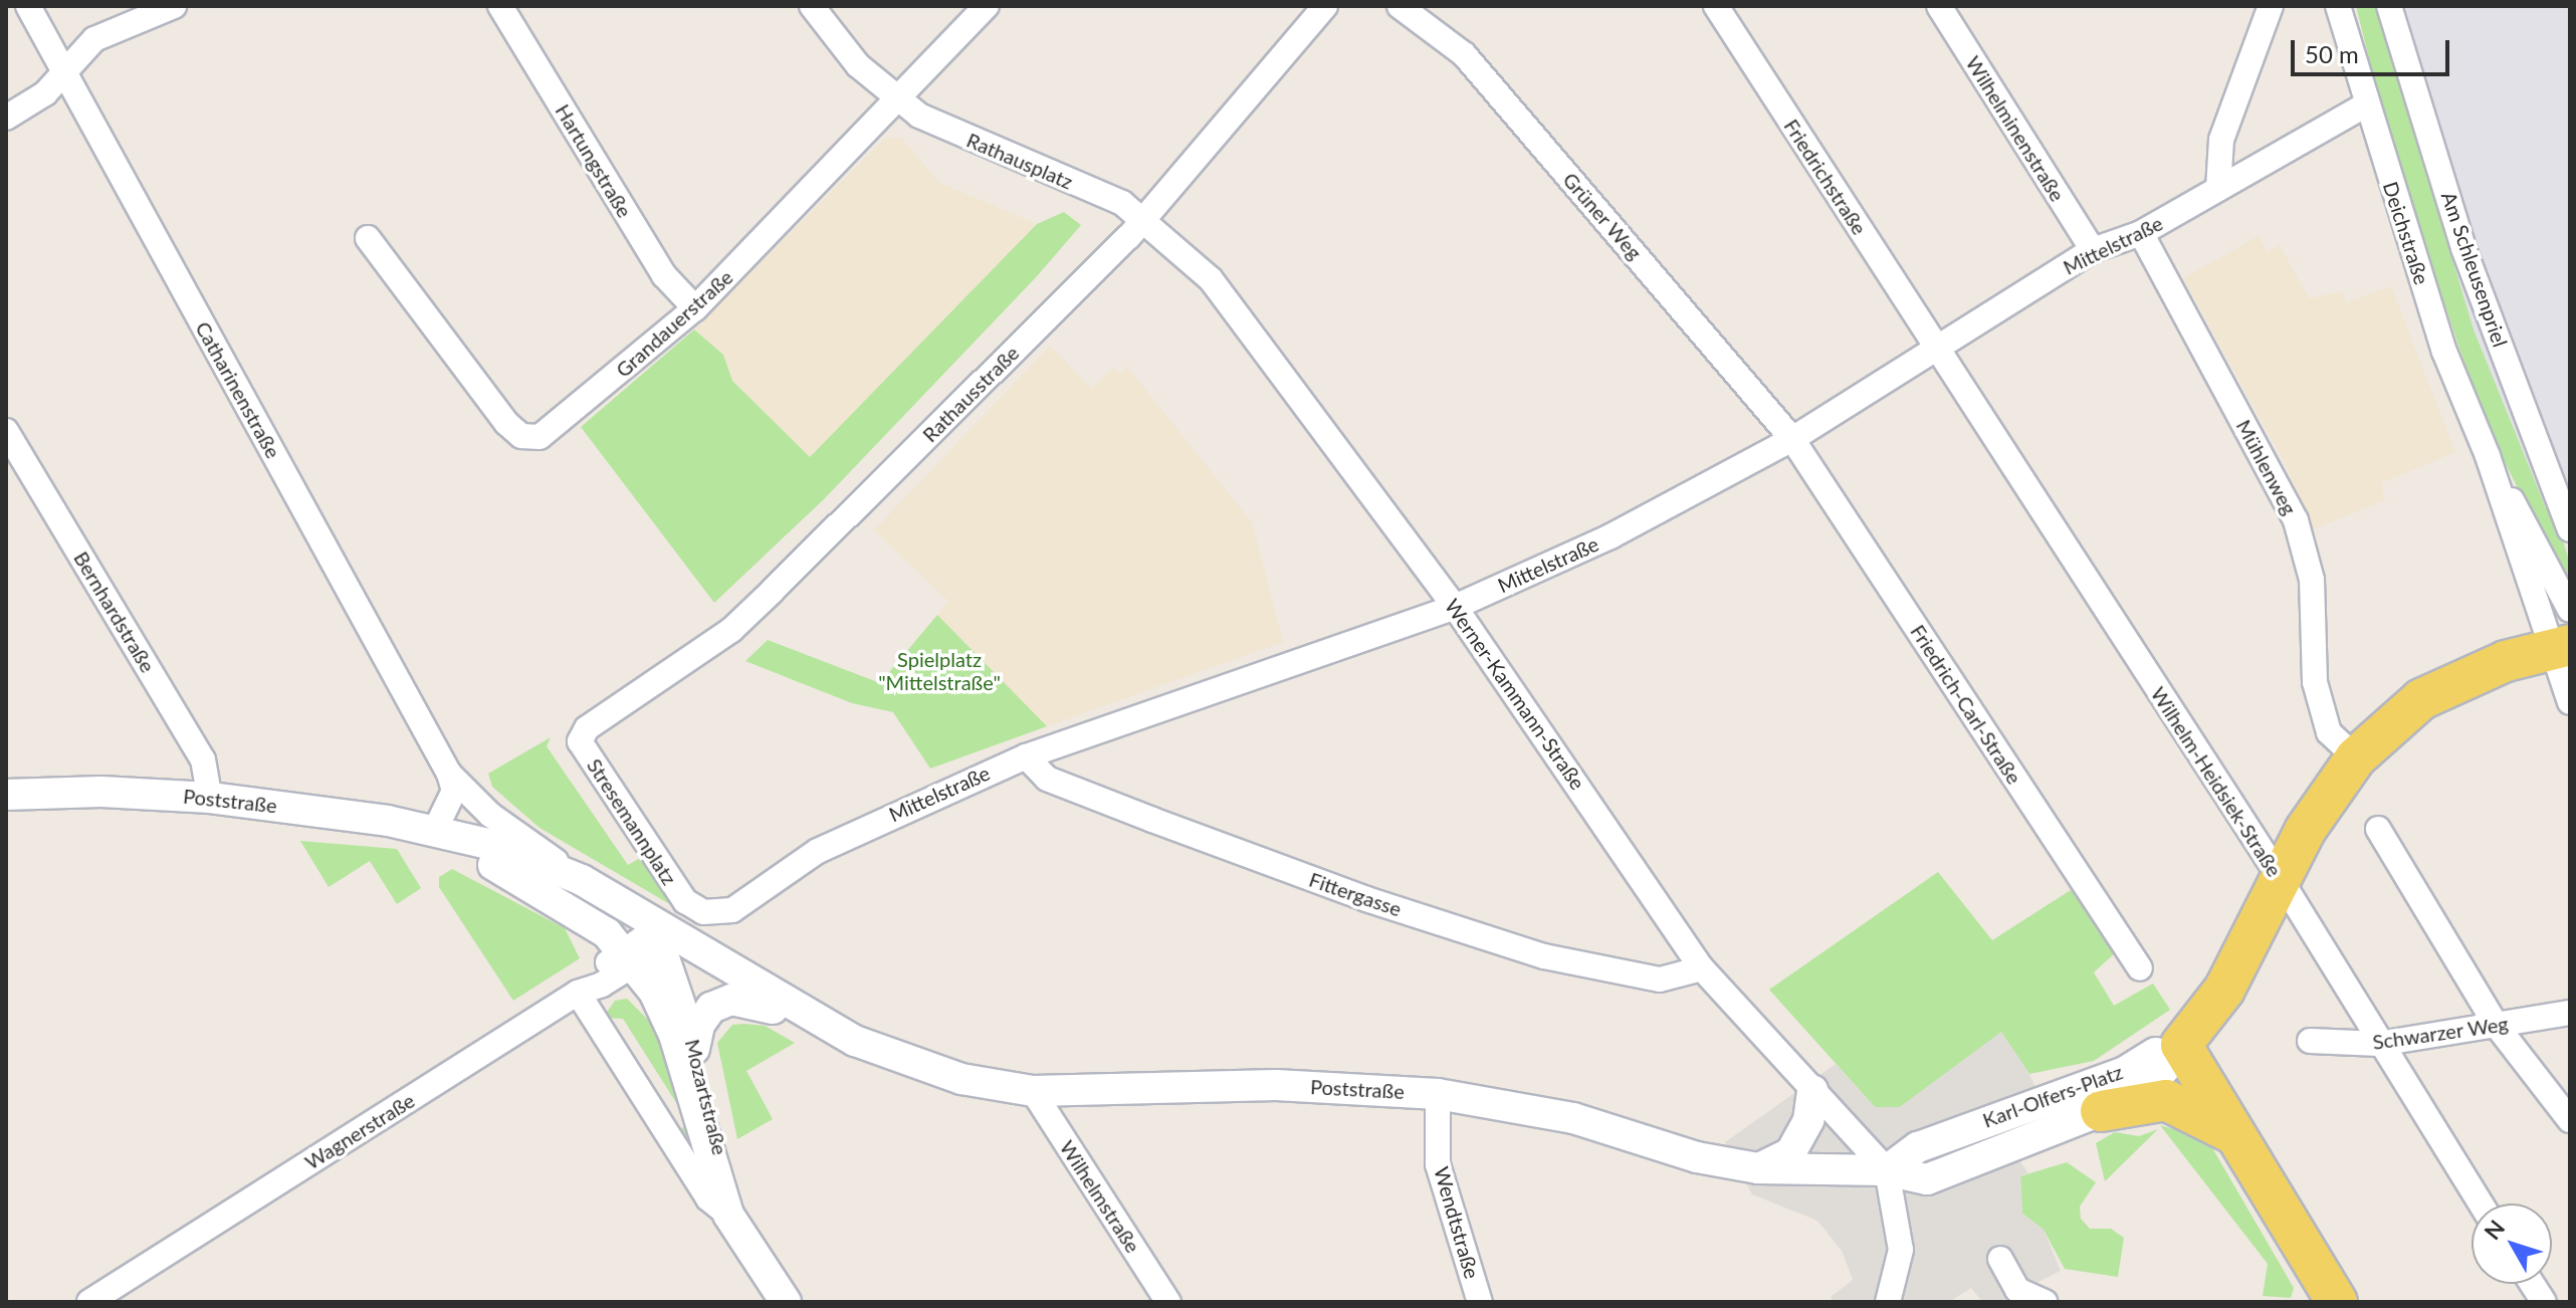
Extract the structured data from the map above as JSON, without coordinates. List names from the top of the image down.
{
  "streets": {
    "street": [
      "Wilhelminenstraße",
      "Hartungstraße",
      "Rathausplatz",
      "Friedrichstraße",
      "Grüner Weg",
      "Deichstraße",
      "Mittelstraße",
      "Am Schleusenpriel",
      "Grandauerstraße",
      "Catharinenstraße",
      "Rathausstraße",
      "Mühlenweg",
      "Bernhardstraße",
      "Werner-Kammann-Straße",
      "Friedrich-Carl-Straße",
      "Wilhelm-Heidsiek-Straße",
      "Poststraße",
      "Stresemannplatz",
      "Fittergasse",
      "Schwarzer Weg",
      "Karl-Olfers-Platz",
      "Mozartstraße",
      "Wagnerstraße",
      "Wilhelmstraße",
      "Wendtstraße"
    ]
  },
  "crossings": [
    ["Wilhelminenstraße", "Mittelstraße"],
    ["Hartungstraße", "Grandauerstraße"],
    ["Rathausplatz", "Grandauerstraße"],
    ["Rathausplatz", "Rathausstraße"],
    ["Rathausplatz", "Werner-Kammann-Straße"],
    ["Friedrichstraße", "Mittelstraße"],
    ["Friedrichstraße", "Wilhelm-Heidsiek-Straße"],
    ["Grüner Weg", "Mittelstraße"],
    ["Grüner Weg", "Friedrich-Carl-Straße"],
    ["Deichstraße", "Mittelstraße"],
    ["Mittelstraße", "Mühlenweg"],
    ["Mittelstraße", "Werner-Kammann-Straße"],
    ["Mittelstraße", "Friedrich-Carl-Straße"],
    ["Mittelstraße", "Wilhelm-Heidsiek-Straße"],
    ["Mittelstraße", "Stresemannplatz"],
    ["Mittelstraße", "Fittergasse"],
    ["Catharinenstraße", "Poststraße"],
    ["Rathausstraße", "Werner-Kammann-Straße"],
    ["Rathausstraße", "Stresemannplatz"],
    ["Bernhardstraße", "Poststraße"],
    ["Werner-Kammann-Straße", "Poststraße"],
    ["Werner-Kammann-Straße", "Fittergasse"],
    ["Werner-Kammann-Straße", "Karl-Olfers-Platz"],
    ["Wilhelm-Heidsiek-Straße", "Schwarzer Weg"],
    ["Poststraße", "Karl-Olfers-Platz"],
    ["Poststraße", "Mozartstraße"],
    ["Poststraße", "Wagnerstraße"],
    ["Poststraße", "Wilhelmstraße"],
    ["Poststraße", "Wendtstraße"],
    ["Mozartstraße", "Wagnerstraße"]
  ],
  "parks": ["Spielplatz \"Mittelstraße\""],
  "scale_bar": "50 m",
  "north": "top left"
}
